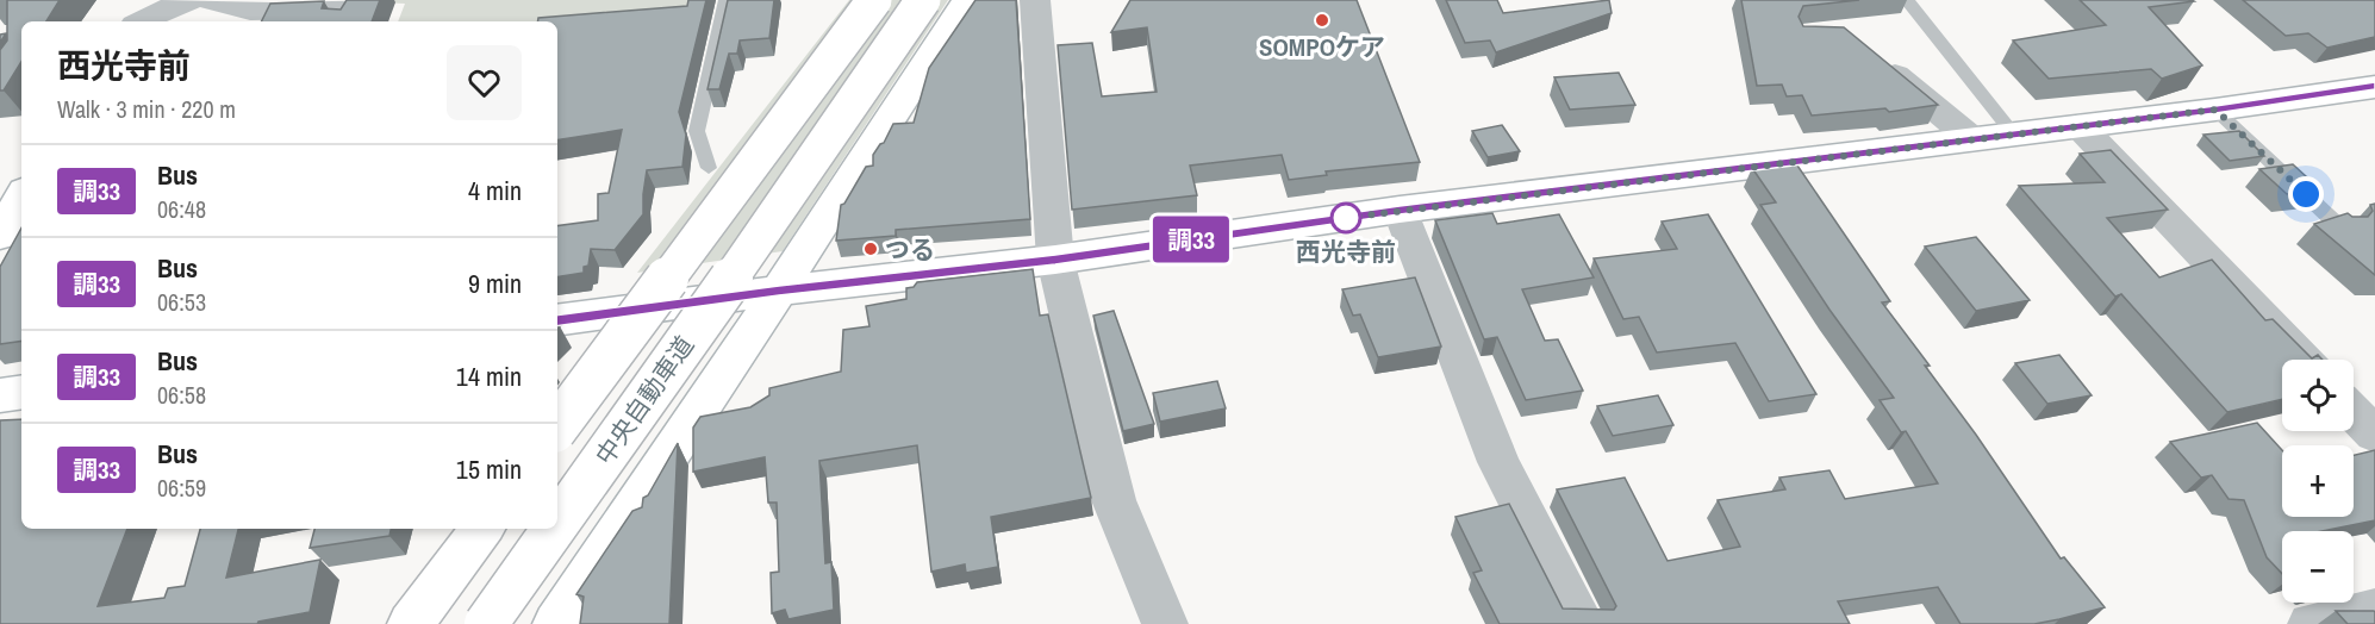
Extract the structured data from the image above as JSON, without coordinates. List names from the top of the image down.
{
  "streets": {
    "main road": ["中央自動車道"]
  },
  "places": ["SOMPOケア", "西光寺前", "つる"],
  "lines": ["bus line 調33"],
  "page": {
    "on_map": "調33",
    "heading": ["西光寺前", "Walk · 3 min · 220 m"],
    "list": [
      {
        "mark": "調33",
        "name": "Bus",
        "note": "06:48",
        "value": "4 min"
      },
      {
        "mark": "調33",
        "name": "Bus",
        "note": "06:53",
        "value": "9 min"
      },
      {
        "mark": "調33",
        "name": "Bus",
        "note": "06:58",
        "value": "14 min"
      },
      {
        "mark": "調33",
        "name": "Bus",
        "note": "06:59",
        "value": "15 min"
      }
    ],
    "map_buttons": ["+", "−"]
  }
}
